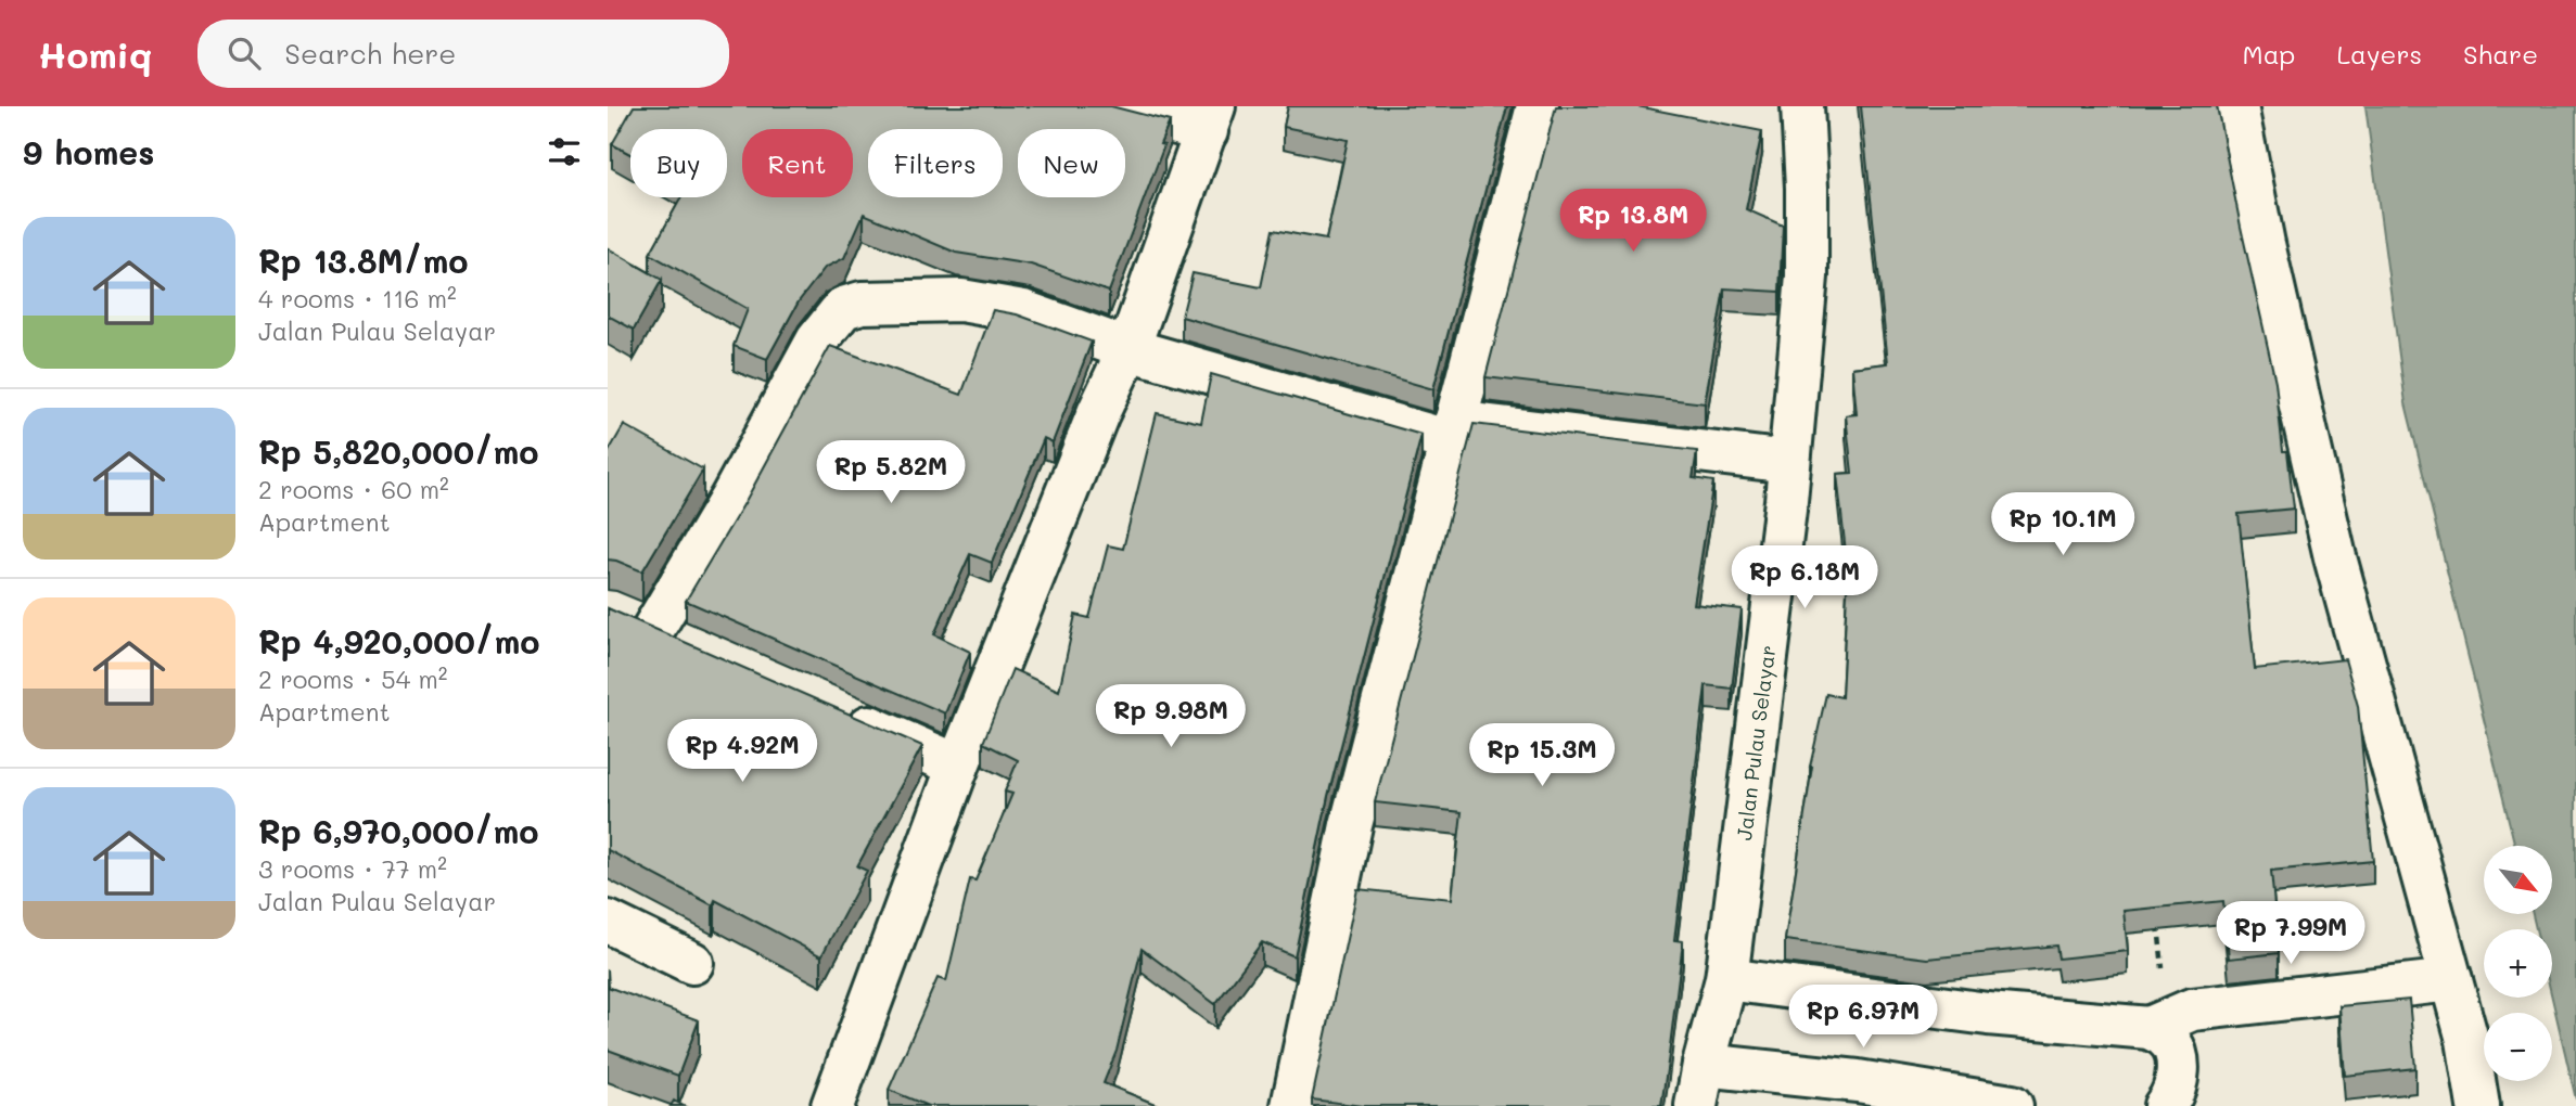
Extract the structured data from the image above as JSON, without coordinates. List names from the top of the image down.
{
  "streets": {
    "street": ["Jalan Pulau Selayar"]
  },
  "north": "bottom right",
  "page": {
    "header": "Homiq",
    "search": "Search here",
    "nav": ["Map", "Layers", "Share"],
    "heading": "9 homes",
    "chip": [
      "Buy",
      "Rent",
      "Filters",
      "New"
    ],
    "price": [
      "Rp 13.8M",
      "Rp 5.82M",
      "Rp 10.1M",
      "Rp 6.18M",
      "Rp 9.98M",
      "Rp 4.92M",
      "Rp 15.3M",
      "Rp 7.99M",
      "Rp 6.97M"
    ],
    "list": [
      {
        "name": "Rp 13.8M/mo",
        "note": "4 rooms · 116 m² · Jalan Pulau Selayar"
      },
      {
        "name": "Rp 5,820,000/mo",
        "note": "2 rooms · 60 m² · Apartment"
      },
      {
        "name": "Rp 4,920,000/mo",
        "note": "2 rooms · 54 m² · Apartment"
      },
      {
        "name": "Rp 6,970,000/mo",
        "note": "3 rooms · 77 m² · Jalan Pulau Selayar"
      }
    ],
    "map_buttons": ["+", "−"]
  }
}
